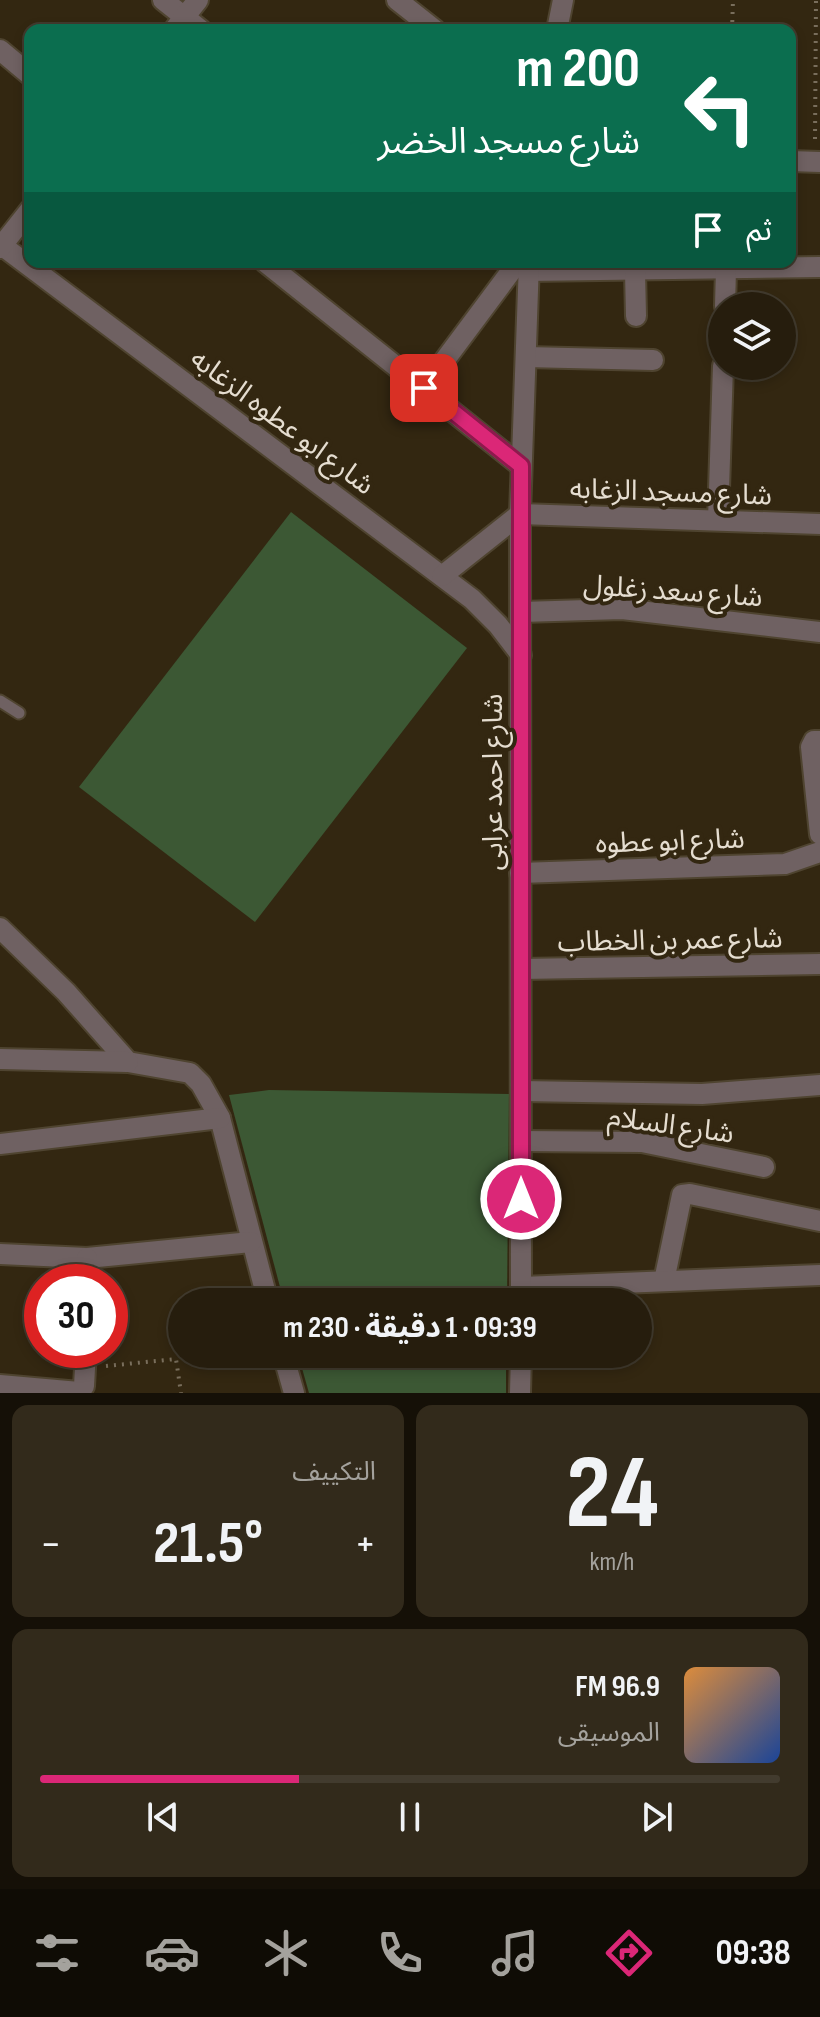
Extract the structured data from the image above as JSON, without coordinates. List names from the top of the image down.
{
  "streets": {
    "street": [
      "شارع ابو عطوه الزغابه",
      "شارع مسجد الزغابه",
      "شارع سعد زغلول",
      "شارع احمد عرابى",
      "شارع ابو عطوه",
      "شارع عمر بن الخطاب",
      "شارع السلام"
    ]
  },
  "crossings": [
    ["شارع ابو عطوه الزغابه", "شارع احمد عرابى"],
    ["شارع مسجد الزغابه", "شارع احمد عرابى"],
    ["شارع سعد زغلول", "شارع احمد عرابى"],
    ["شارع احمد عرابى", "شارع ابو عطوه"],
    ["شارع احمد عرابى", "شارع عمر بن الخطاب"],
    ["شارع احمد عرابى", "شارع السلام"]
  ],
  "page": {
    "turn": ["200 m", "شارع مسجد الخضر"],
    "then": "ثم",
    "limit": "30",
    "trip": "09:39 · 1 دقيقة · 230 m",
    "tile": [
      ["24", "km/h"],
      "التكييف"
    ],
    "heat": ["−", "21.5°", "+"],
    "song": ["96.9 FM", "الموسيقى"],
    "tabs": "09:38"
  }
}
